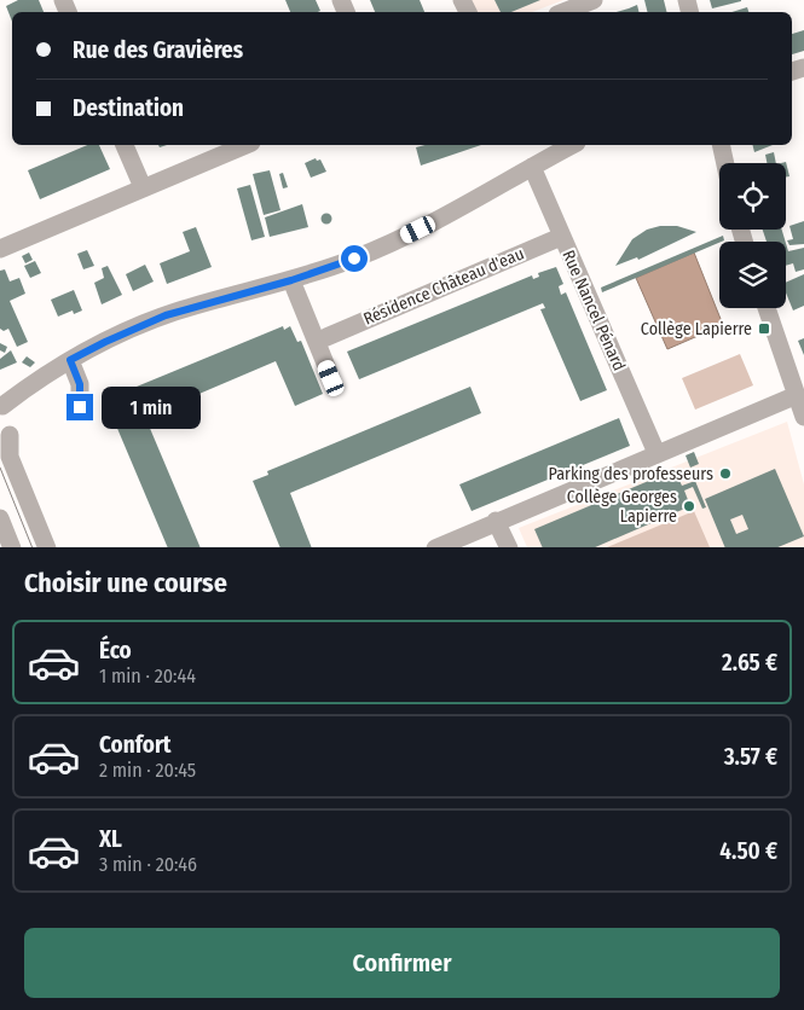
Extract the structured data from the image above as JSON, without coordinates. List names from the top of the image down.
{
  "streets": {
    "street": ["Résidence Château d'eau", "Rue Nancel Pénard"]
  },
  "crossings": [
    ["Résidence Château d'eau", "Rue Nancel Pénard"]
  ],
  "places": {
    "transit": ["Collège Lapierre"],
    "other": ["Parking des professeurs", "Collège Georges Lapierre"]
  },
  "page": {
    "banner": ["Rue des Gravières", "Destination"],
    "bubble": "1 min",
    "heading": "Choisir une course",
    "list": [
      {
        "name": "Éco",
        "note": "1 min · 20:44",
        "value": "2.65 €"
      },
      {
        "name": "Confort",
        "note": "2 min · 20:45",
        "value": "3.57 €"
      },
      {
        "name": "XL",
        "note": "3 min · 20:46",
        "value": "4.50 €"
      }
    ],
    "buttons": "Confirmer"
  }
}
